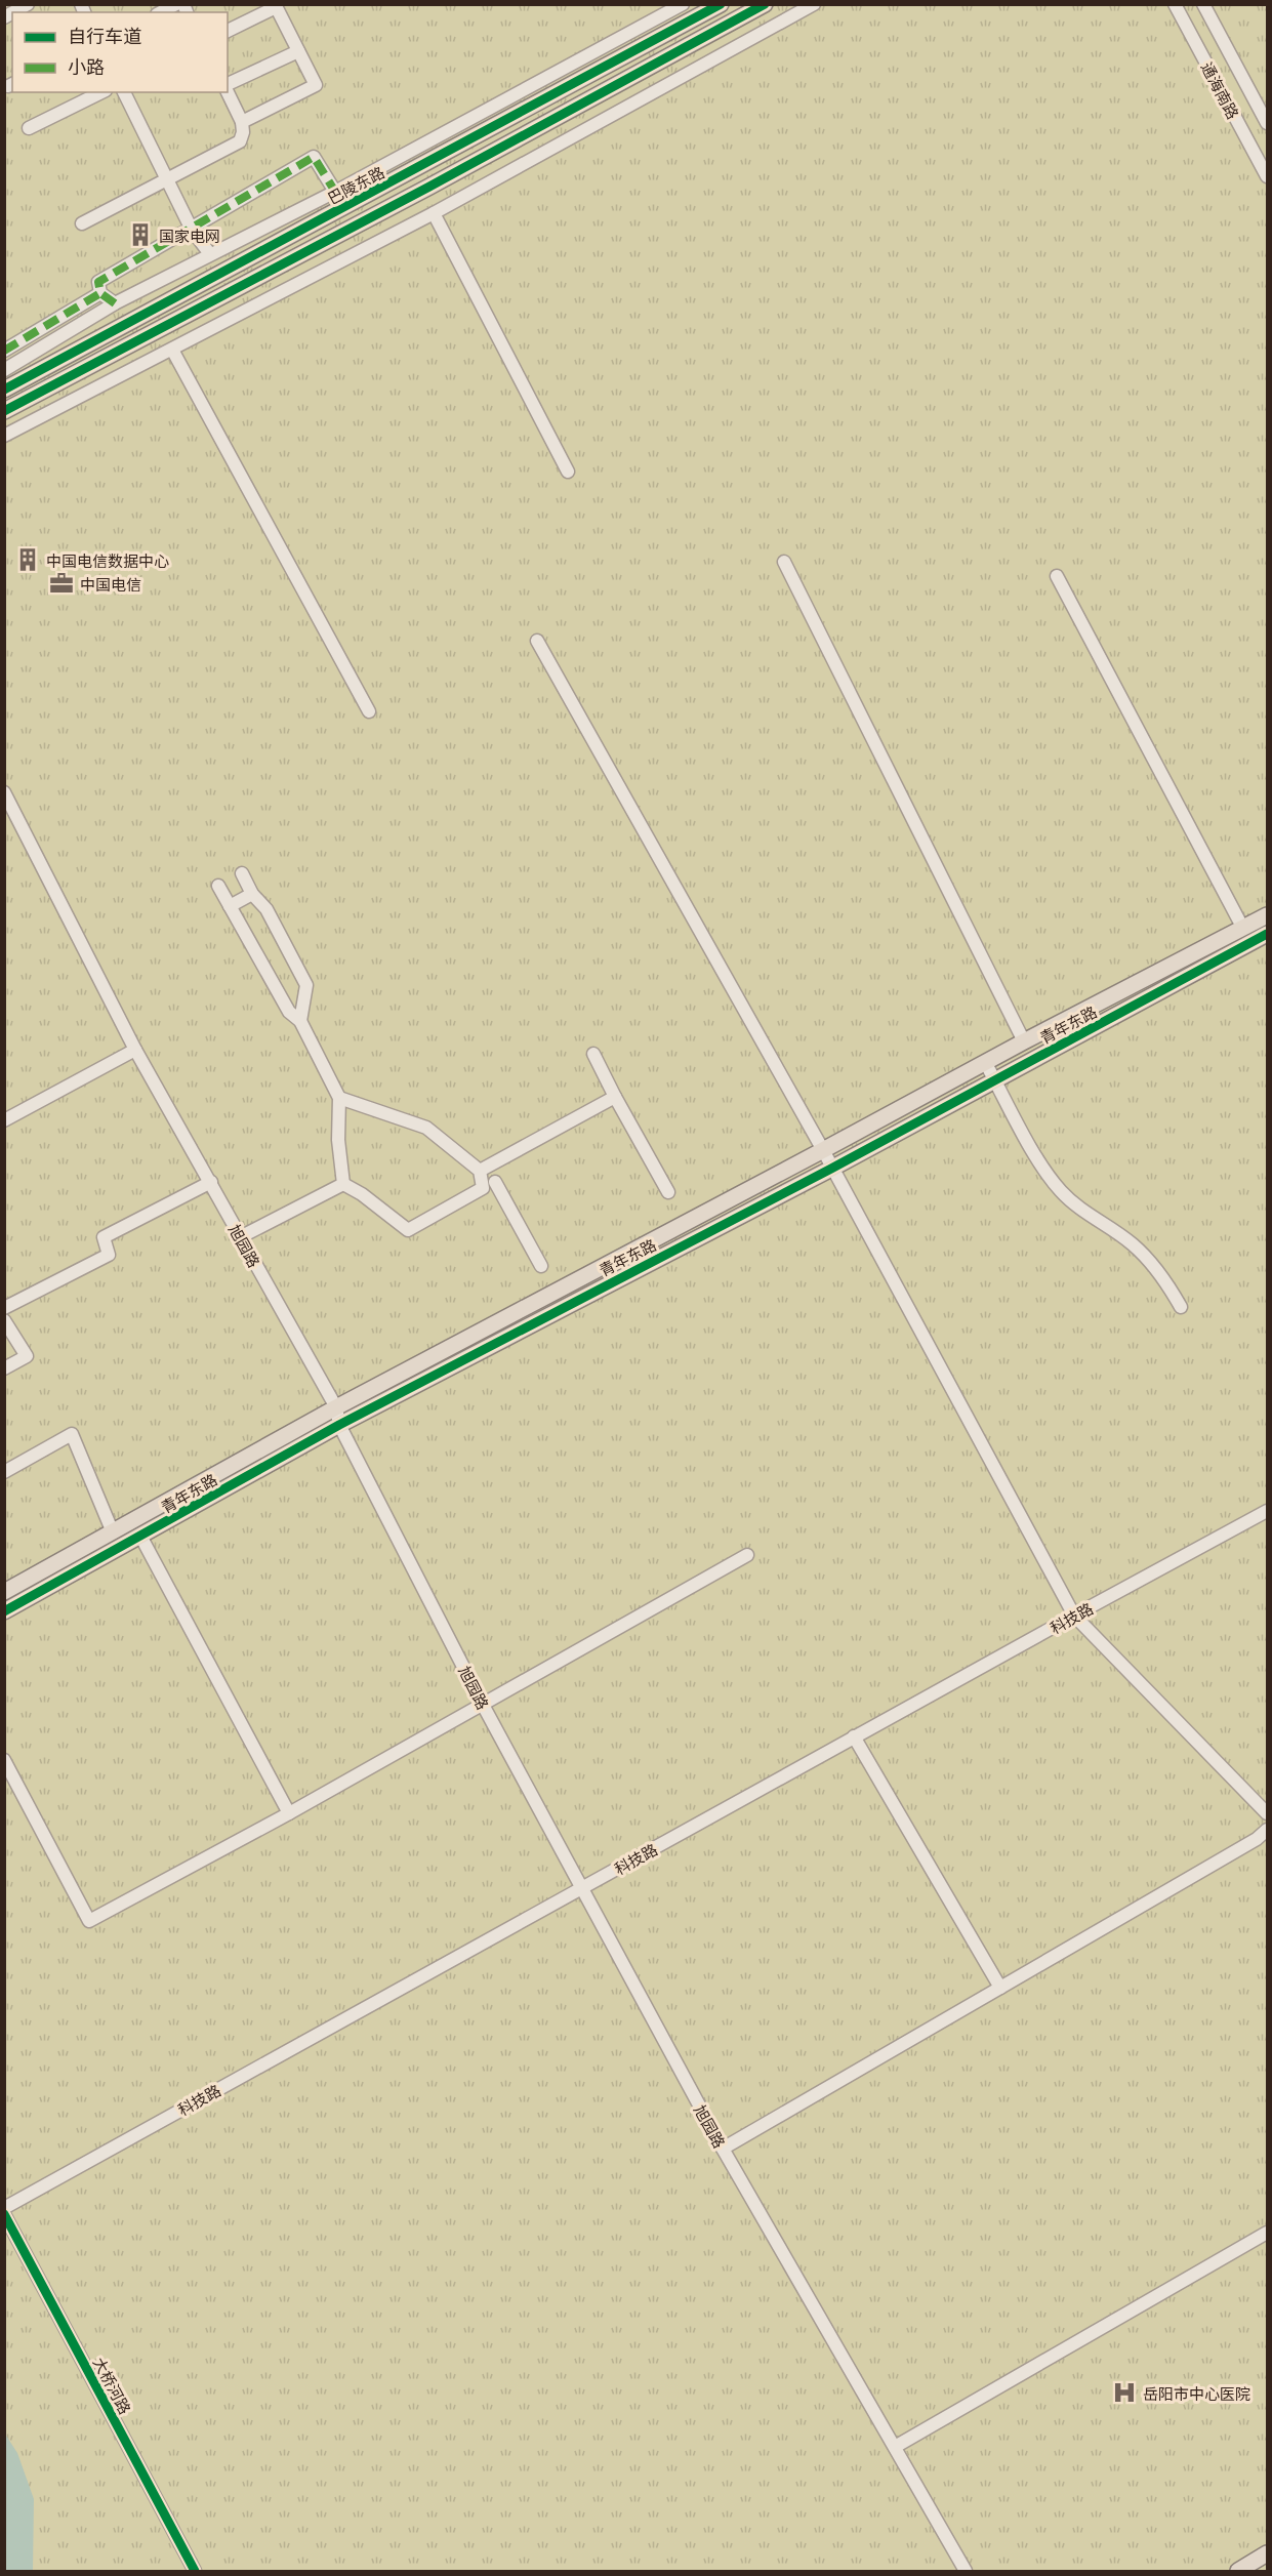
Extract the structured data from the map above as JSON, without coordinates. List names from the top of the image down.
{
  "streets": {
    "main road": ["巴陵东路", "青年东路"],
    "street": [
      "通海南路",
      "旭园路",
      "科技路",
      "大桥河路"
    ]
  },
  "crossings": [
    ["青年东路", "旭园路"],
    ["旭园路", "科技路"]
  ],
  "places": {
    "building": ["国家电网", "中国电信数据中心"],
    "office": ["中国电信"],
    "hospital": ["岳阳市中心医院"]
  },
  "legend": ["自行车道", "小路"]
}
